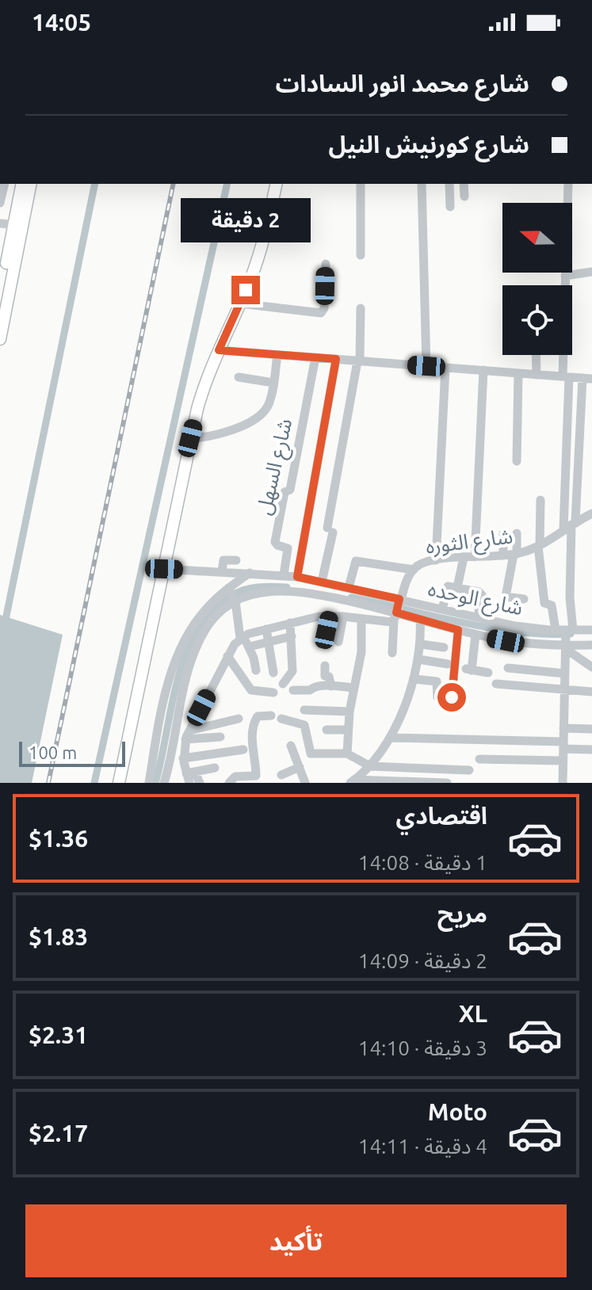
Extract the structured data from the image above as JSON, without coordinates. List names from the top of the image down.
{
  "streets": {
    "street": ["شارع السهل", "شارع الثوره", "شارع الوحده"]
  },
  "crossings": [
    ["شارع السهل", "شارع الوحده"],
    ["شارع الثوره", "شارع الوحده"]
  ],
  "scale_bar": "100 m",
  "north": "left",
  "page": {
    "status": "14:05",
    "banner": ["شارع محمد انور السادات", "شارع كورنيش النيل"],
    "bubble": "2 دقيقة",
    "scale": "100 m",
    "list": [
      {
        "name": "اقتصادي",
        "note": "1 دقيقة · 14:08",
        "value": "$1.36"
      },
      {
        "name": "مريح",
        "note": "2 دقيقة · 14:09",
        "value": "$1.83"
      },
      {
        "name": "XL",
        "note": "3 دقيقة · 14:10",
        "value": "$2.31"
      },
      {
        "name": "Moto",
        "note": "4 دقيقة · 14:11",
        "value": "$2.17"
      }
    ],
    "buttons": "تأكيد"
  }
}
